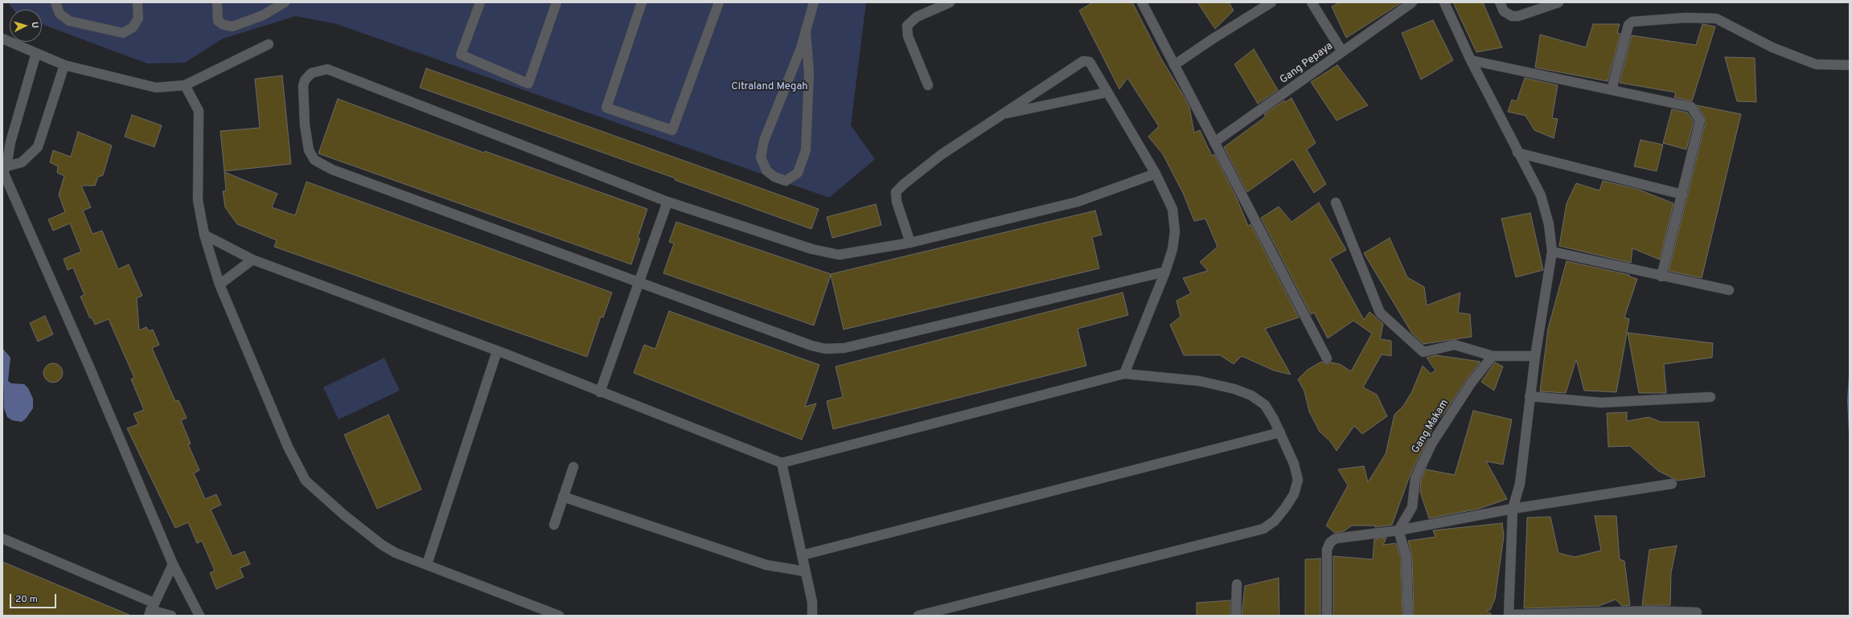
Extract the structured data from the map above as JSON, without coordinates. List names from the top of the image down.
{
  "streets": {
    "street": ["Gang Pepaya", "Gang Makam"]
  },
  "parks": ["Citraland Megah"],
  "scale_bar": "20 m",
  "north": "right"
}
